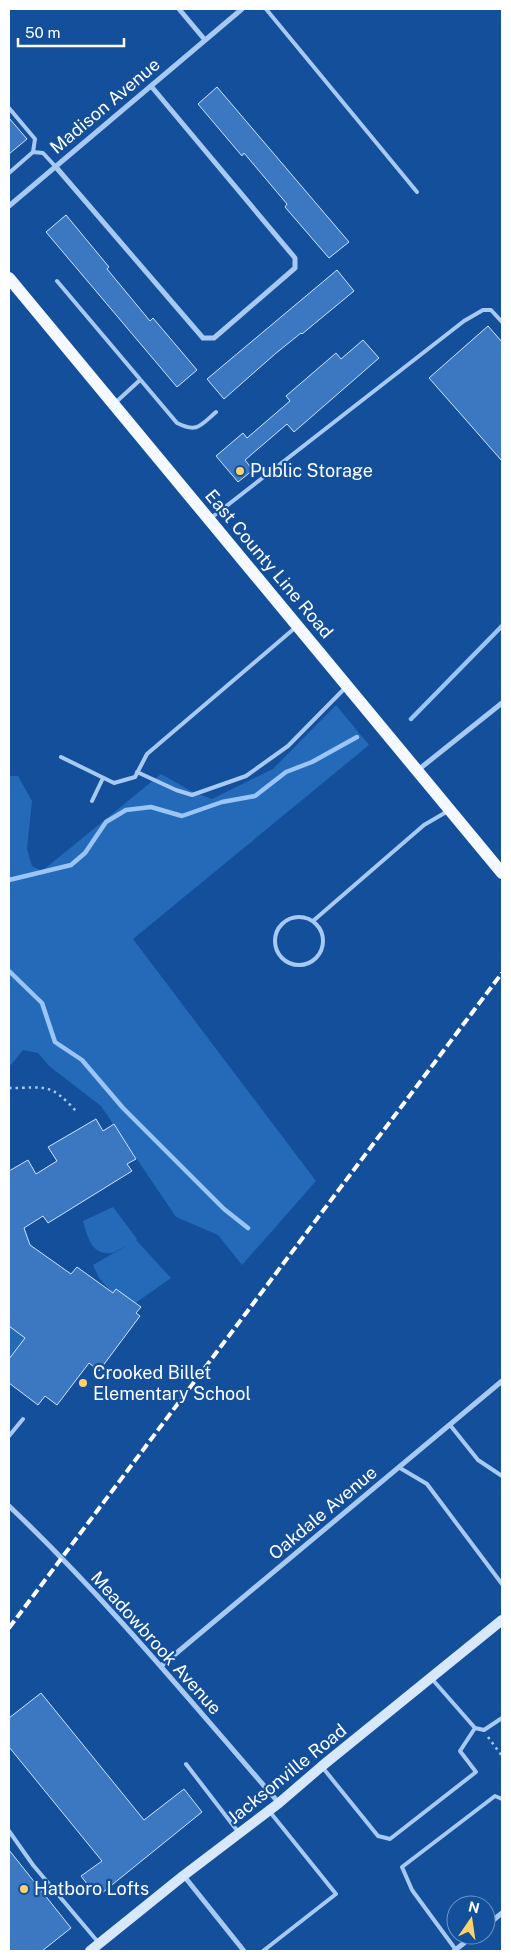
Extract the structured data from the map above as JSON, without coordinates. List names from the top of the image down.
{
  "streets": {
    "main road": ["East County Line Road", "Jacksonville Road"],
    "street": ["Madison Avenue", "Oakdale Avenue", "Meadowbrook Avenue"]
  },
  "crossings": [
    ["Oakdale Avenue", "Meadowbrook Avenue"],
    ["Meadowbrook Avenue", "Jacksonville Road"]
  ],
  "places": ["Public Storage", "Crooked Billet Elementary School", "Hatboro Lofts"],
  "scale_bar": "50 m",
  "north": "top"
}
